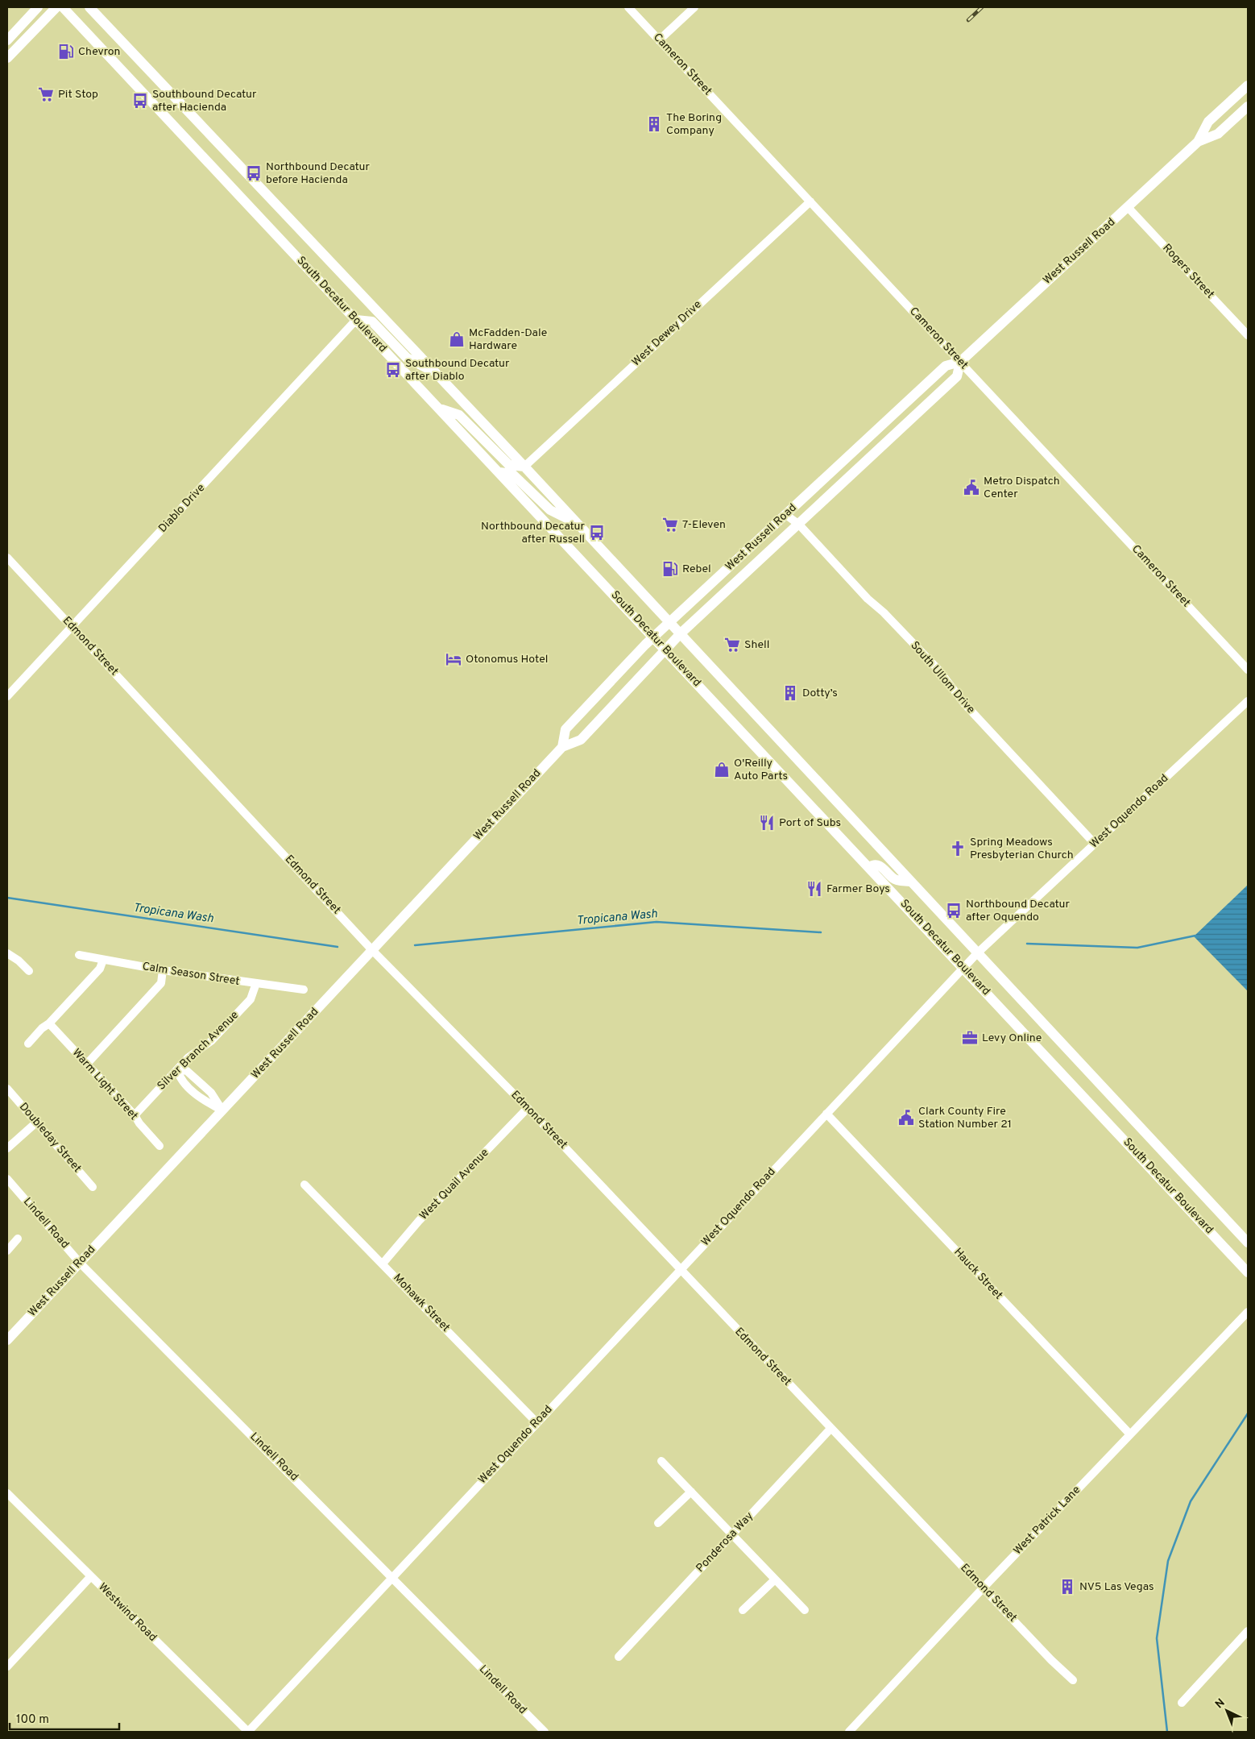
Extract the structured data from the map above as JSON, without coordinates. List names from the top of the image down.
{
  "streets": {
    "main road": ["West Russell Road", "South Decatur Boulevard"],
    "street": [
      "Cameron Street",
      "Rogers Street",
      "West Dewey Drive",
      "Diablo Drive",
      "Edmond Street",
      "South Ullom Drive",
      "West Oquendo Road",
      "Calm Season Street",
      "Silver Branch Avenue",
      "Warm Light Street",
      "Doubleday Street",
      "West Quail Avenue",
      "Lindell Road",
      "Hauck Street",
      "Mohawk Street",
      "West Patrick Lane",
      "Ponderosa Way",
      "Westwind Road"
    ]
  },
  "crossings": [
    ["Cameron Street", "West Russell Road"],
    ["Cameron Street", "West Dewey Drive"],
    ["West Russell Road", "Rogers Street"],
    ["West Russell Road", "South Decatur Boulevard"],
    ["West Russell Road", "Edmond Street"],
    ["West Russell Road", "South Ullom Drive"],
    ["West Russell Road", "Lindell Road"],
    ["South Decatur Boulevard", "West Dewey Drive"],
    ["South Decatur Boulevard", "Diablo Drive"],
    ["South Decatur Boulevard", "West Oquendo Road"],
    ["Diablo Drive", "Edmond Street"],
    ["Edmond Street", "West Oquendo Road"],
    ["Edmond Street", "West Quail Avenue"],
    ["Edmond Street", "West Patrick Lane"],
    ["Edmond Street", "Ponderosa Way"],
    ["South Ullom Drive", "West Oquendo Road"],
    ["West Oquendo Road", "Lindell Road"],
    ["West Oquendo Road", "Hauck Street"],
    ["West Oquendo Road", "Mohawk Street"],
    ["West Oquendo Road", "Westwind Road"],
    ["Calm Season Street", "Silver Branch Avenue"],
    ["Silver Branch Avenue", "Warm Light Street"],
    ["West Quail Avenue", "Mohawk Street"],
    ["Hauck Street", "West Patrick Lane"]
  ],
  "water": ["Tropicana Wash"],
  "places": {
    "fuel station": ["Chevron", "Rebel"],
    "supermarket": ["Pit Stop", "7-Eleven", "Shell"],
    "bus stop": [
      "Southbound Decatur after Hacienda",
      "Northbound Decatur before Hacienda",
      "Southbound Decatur after Diablo",
      "Northbound Decatur after Russell",
      "Northbound Decatur after Oquendo"
    ],
    "building": ["The Boring Company", "Dotty’s", "NV5 Las Vegas"],
    "shop": ["McFadden-Dale Hardware", "O'Reilly Auto Parts"],
    "public building": ["Metro Dispatch Center", "Clark County Fire Station Number 21"],
    "hotel": ["Otonomus Hotel"],
    "restaurant": ["Port of Subs", "Farmer Boys"],
    "church": ["Spring Meadows Presbyterian Church"],
    "office": ["Levy Online"]
  },
  "scale_bar": "100 m",
  "north": "top left"
}
